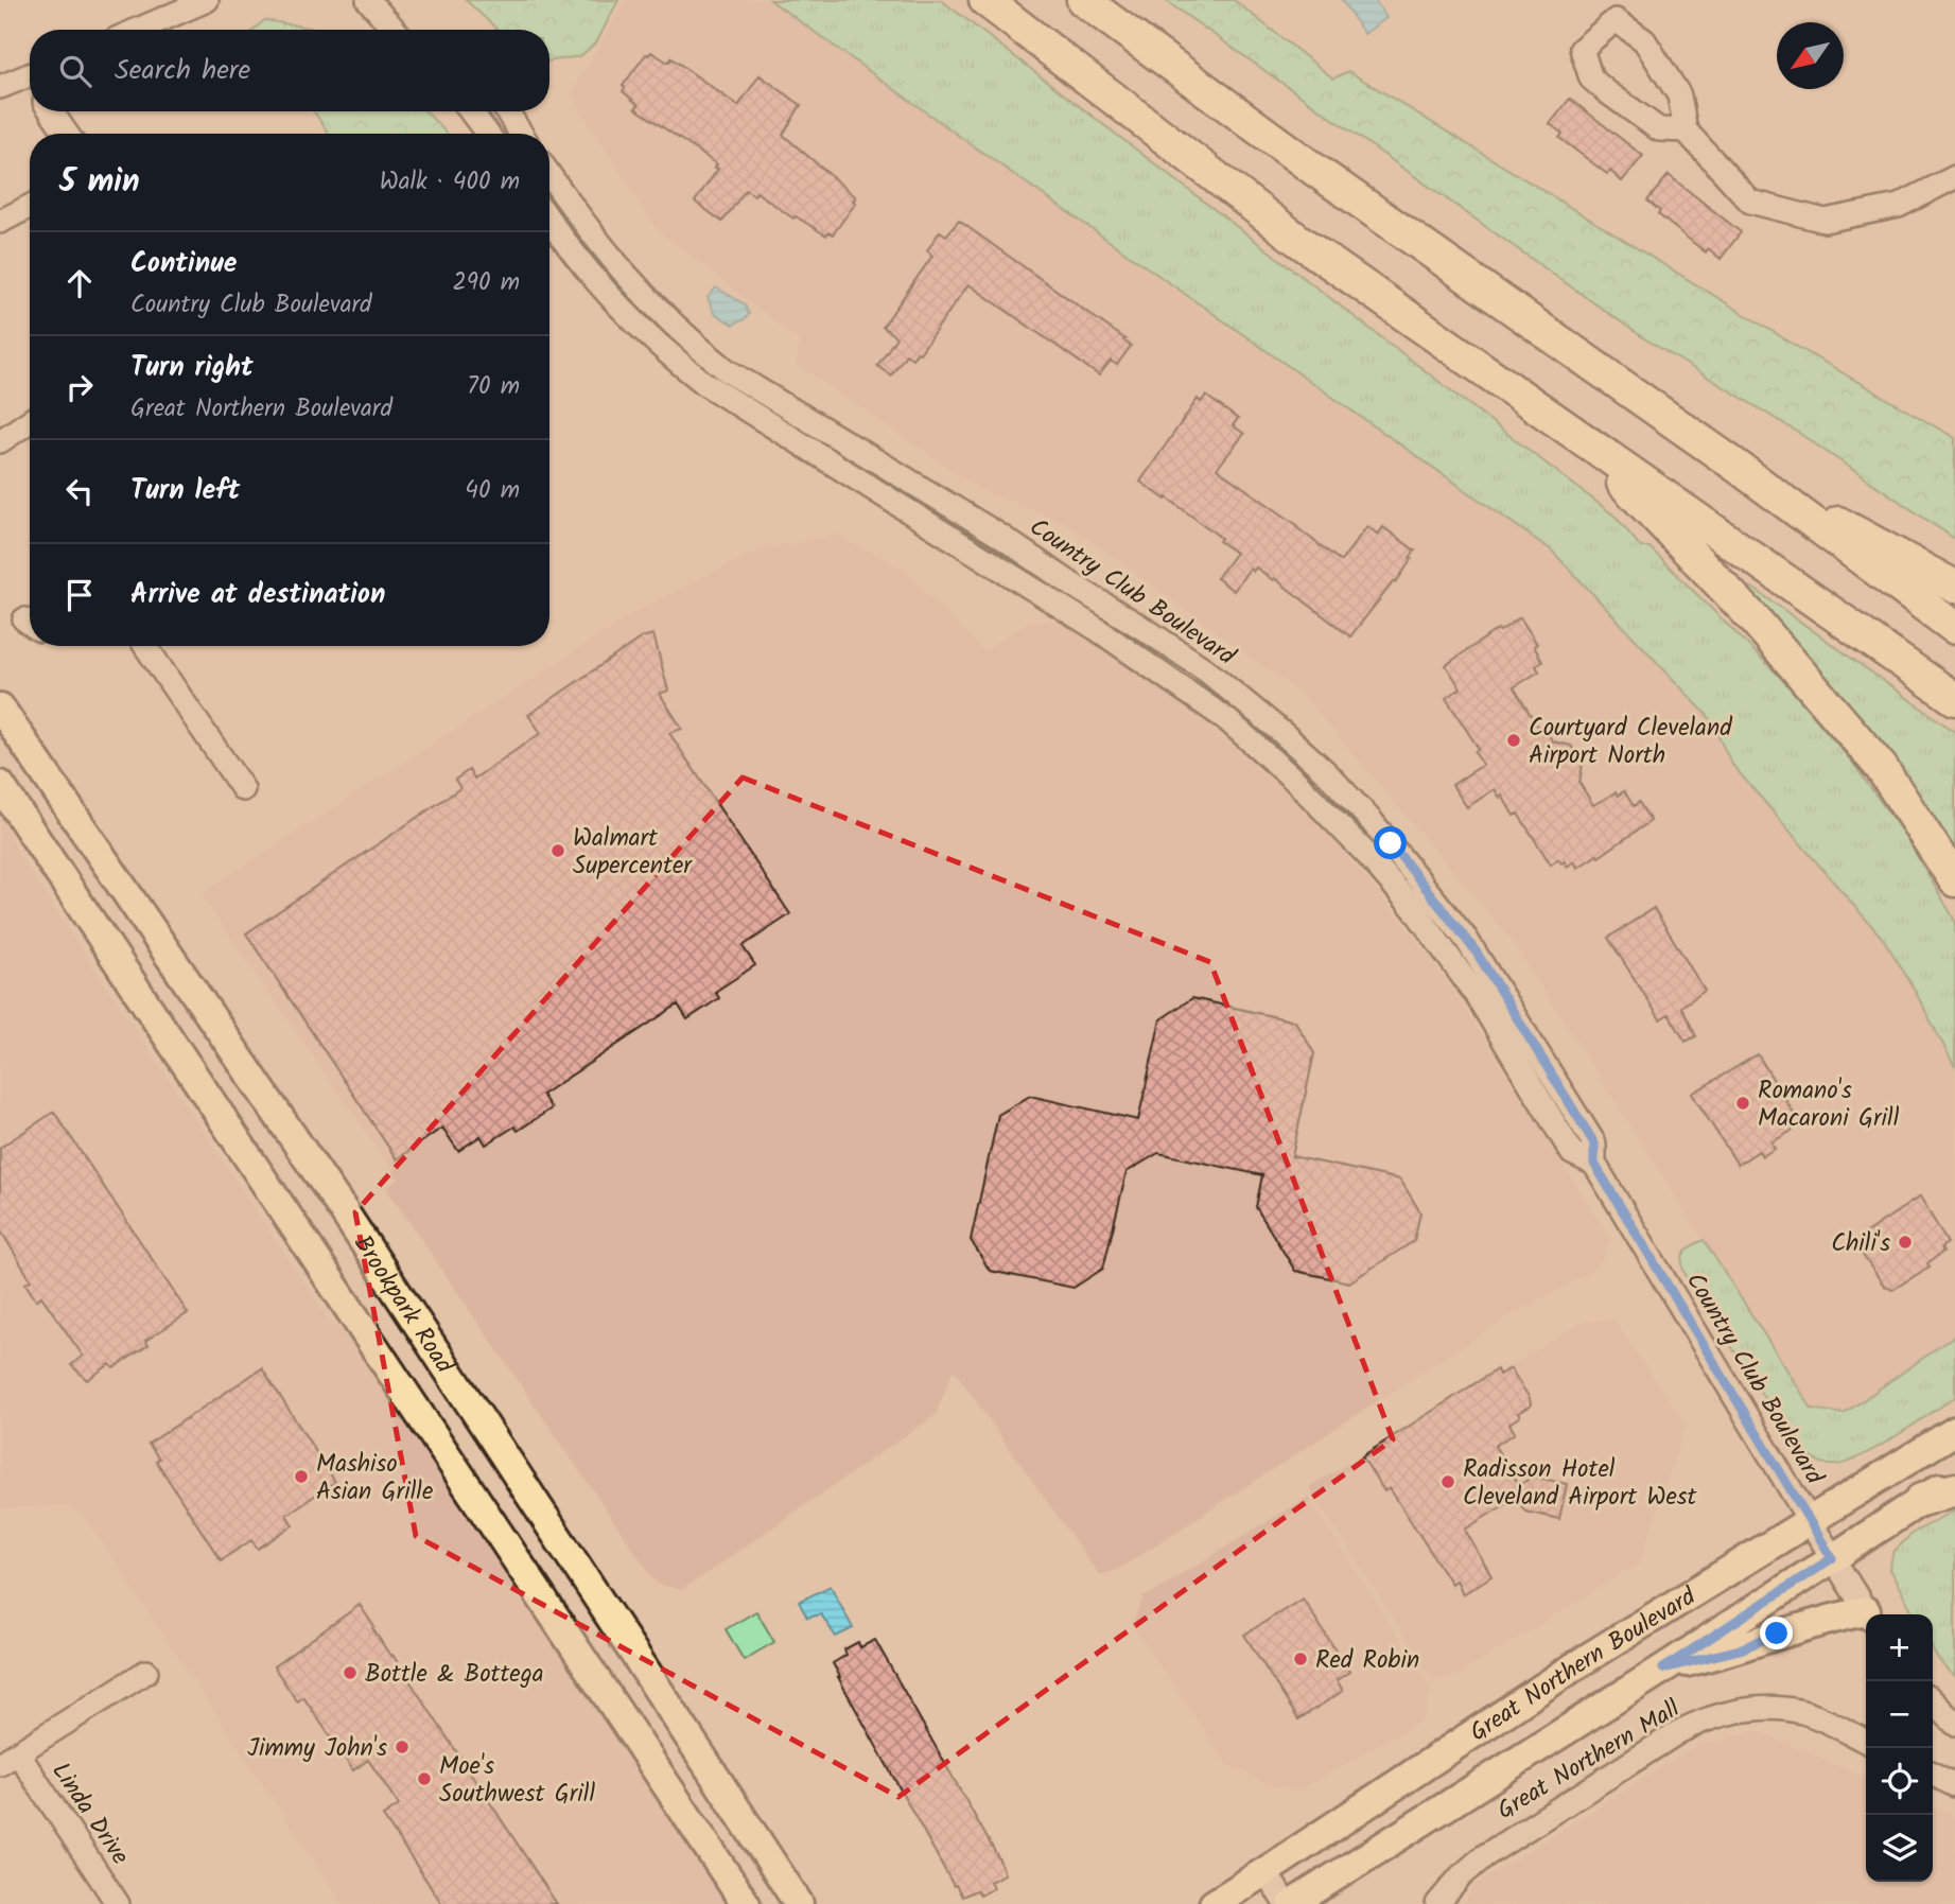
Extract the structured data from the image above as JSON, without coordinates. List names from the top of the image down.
{
  "streets": {
    "main road": ["Brookpark Road", "Great Northern Boulevard"],
    "street": ["Country Club Boulevard", "Great Northern Mall", "Linda Drive"]
  },
  "crossings": [
    ["Country Club Boulevard", "Great Northern Boulevard"]
  ],
  "places": [
    "Courtyard Cleveland Airport North",
    "Walmart Supercenter",
    "Romano's Macaroni Grill",
    "Chili's",
    "Mashiso Asian Grille",
    "Radisson Hotel Cleveland Airport West",
    "Red Robin",
    "Bottle & Bottega",
    "Jimmy John's",
    "Moe's Southwest Grill"
  ],
  "north": "bottom left",
  "page": {
    "search": "Search here",
    "heading": ["5 min", "Walk · 400 m"],
    "list": [
      ["Continue", "Country Club Boulevard", "290 m"],
      ["Turn right", "Great Northern Boulevard", "70 m"],
      ["Turn left", "40 m"],
      "Arrive at destination"
    ],
    "map_buttons": ["+", "−"]
  }
}
